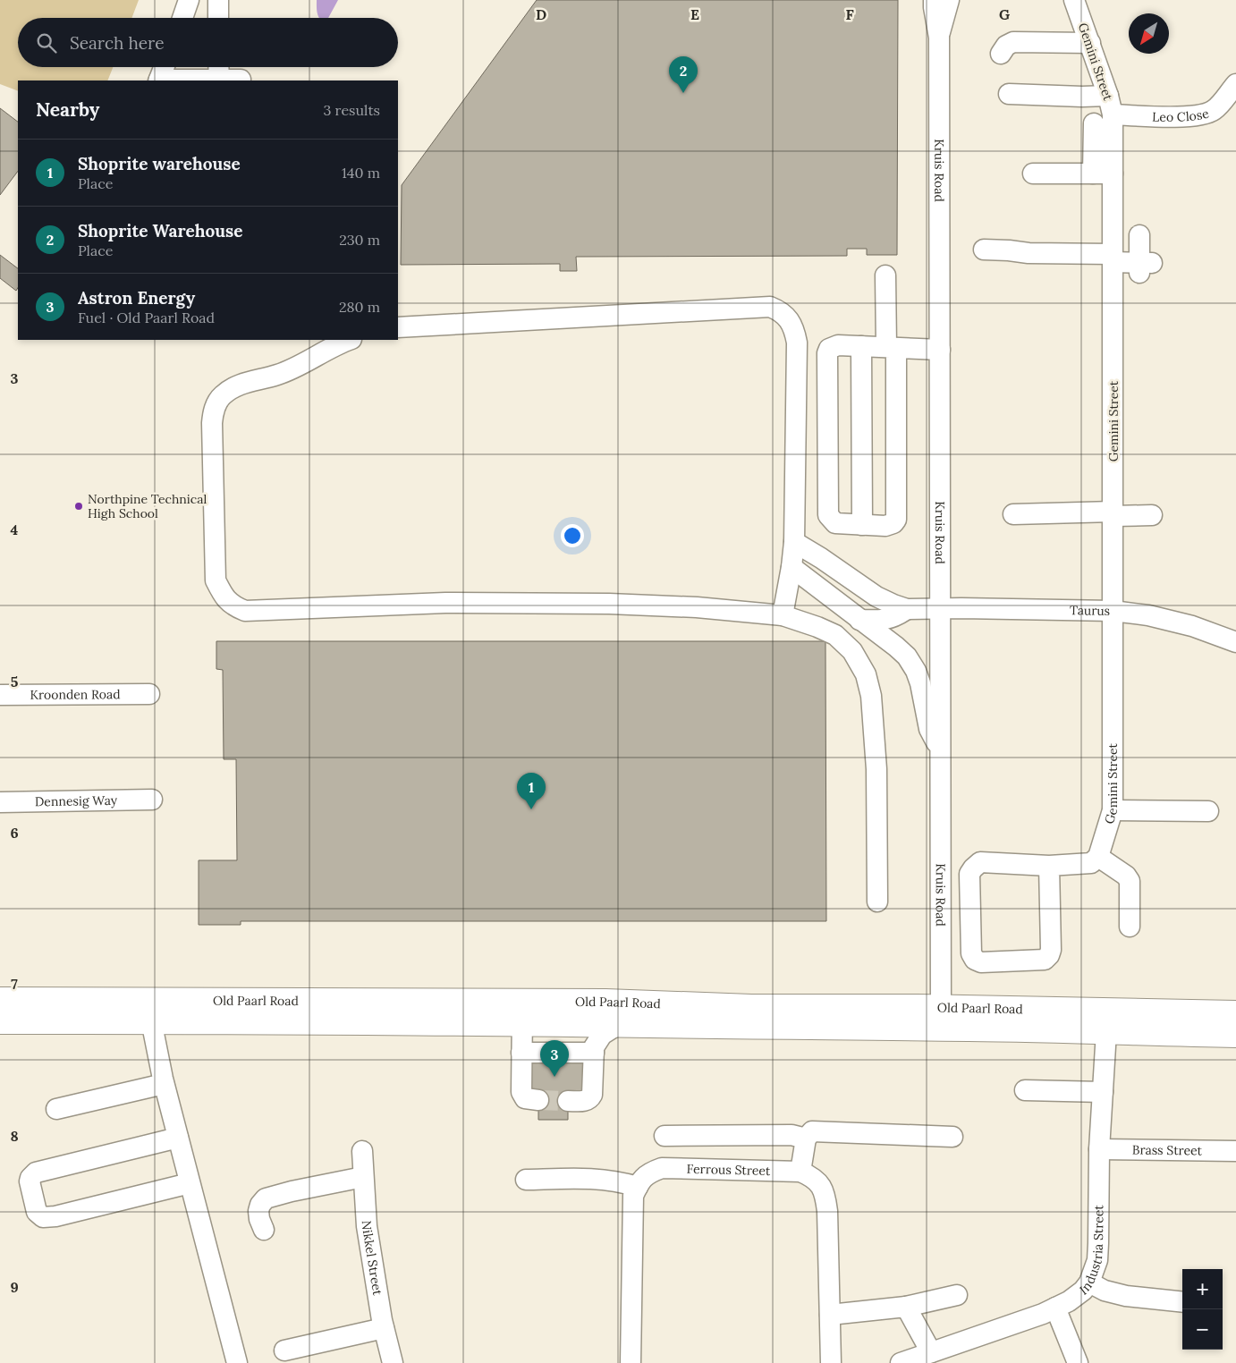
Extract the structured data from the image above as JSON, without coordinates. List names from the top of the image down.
{
  "streets": {
    "main road": ["Old Paarl Road"],
    "street": [
      "Gemini Street",
      "Leo Close",
      "Kruis Road",
      "Taurus",
      "Kroonden Road",
      "Dennesig Way",
      "Brass Street",
      "Ferrous Street",
      "Industria Street",
      "Nikkel Street"
    ]
  },
  "crossings": [
    ["Gemini Street", "Leo Close"],
    ["Gemini Street", "Taurus"],
    ["Kruis Road", "Taurus"],
    ["Kruis Road", "Old Paarl Road"],
    ["Old Paarl Road", "Industria Street"],
    ["Brass Street", "Industria Street"]
  ],
  "places": ["Northpine Technical High School"],
  "north": "bottom left",
  "page": {
    "search": "Search here",
    "pins": ["2", "1", "3"],
    "heading": ["Nearby", "3 results"],
    "list": [
      {
        "mark": "1",
        "name": "Shoprite warehouse",
        "note": "Place",
        "value": "140 m"
      },
      {
        "mark": "2",
        "name": "Shoprite Warehouse",
        "note": "Place",
        "value": "230 m"
      },
      {
        "mark": "3",
        "name": "Astron Energy",
        "note": "Fuel · Old Paarl Road",
        "value": "280 m"
      }
    ],
    "map_buttons": ["+", "−"]
  },
  "grid": {
    "columns": [
      "D",
      "E",
      "F",
      "G"
    ],
    "rows": [
      "3",
      "4",
      "5",
      "6",
      "7",
      "8",
      "9"
    ]
  }
}
